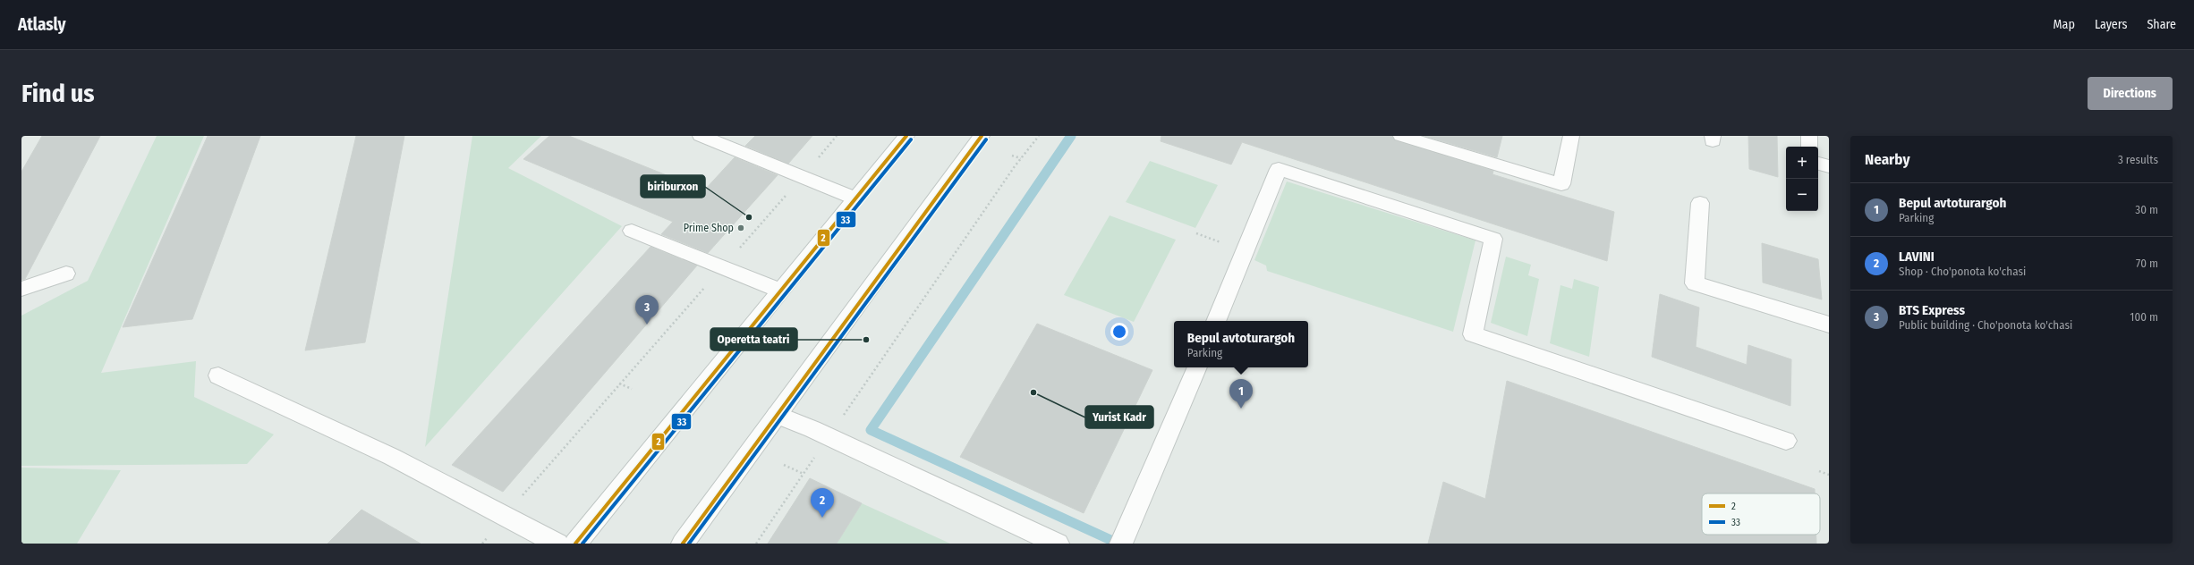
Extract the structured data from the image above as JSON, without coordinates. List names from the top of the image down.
{
  "places": [
    "biriburxon",
    "Prime Shop",
    "Operetta teatri",
    "Yurist Kadr"
  ],
  "lines": ["transit line 2", "transit line 33"],
  "legend": ["2", "33"],
  "page": {
    "header": "Atlasly",
    "nav": ["Map", "Layers", "Share"],
    "buttons": "Directions",
    "title": "Find us",
    "heading": ["Nearby", "3 results"],
    "map_buttons": ["+", "−"],
    "list": [
      {
        "mark": "1",
        "name": "Bepul avtoturargoh",
        "note": "Parking",
        "value": "30 m"
      },
      {
        "mark": "2",
        "name": "LAVINI",
        "note": "Shop · Cho'ponota ko'chasi",
        "value": "70 m"
      },
      {
        "mark": "3",
        "name": "BTS Express",
        "note": "Public building · Cho'ponota ko'chasi",
        "value": "100 m"
      }
    ],
    "pins": ["3", "1", "2"],
    "popup": ["Bepul avtoturargoh", "Parking"]
  }
}
